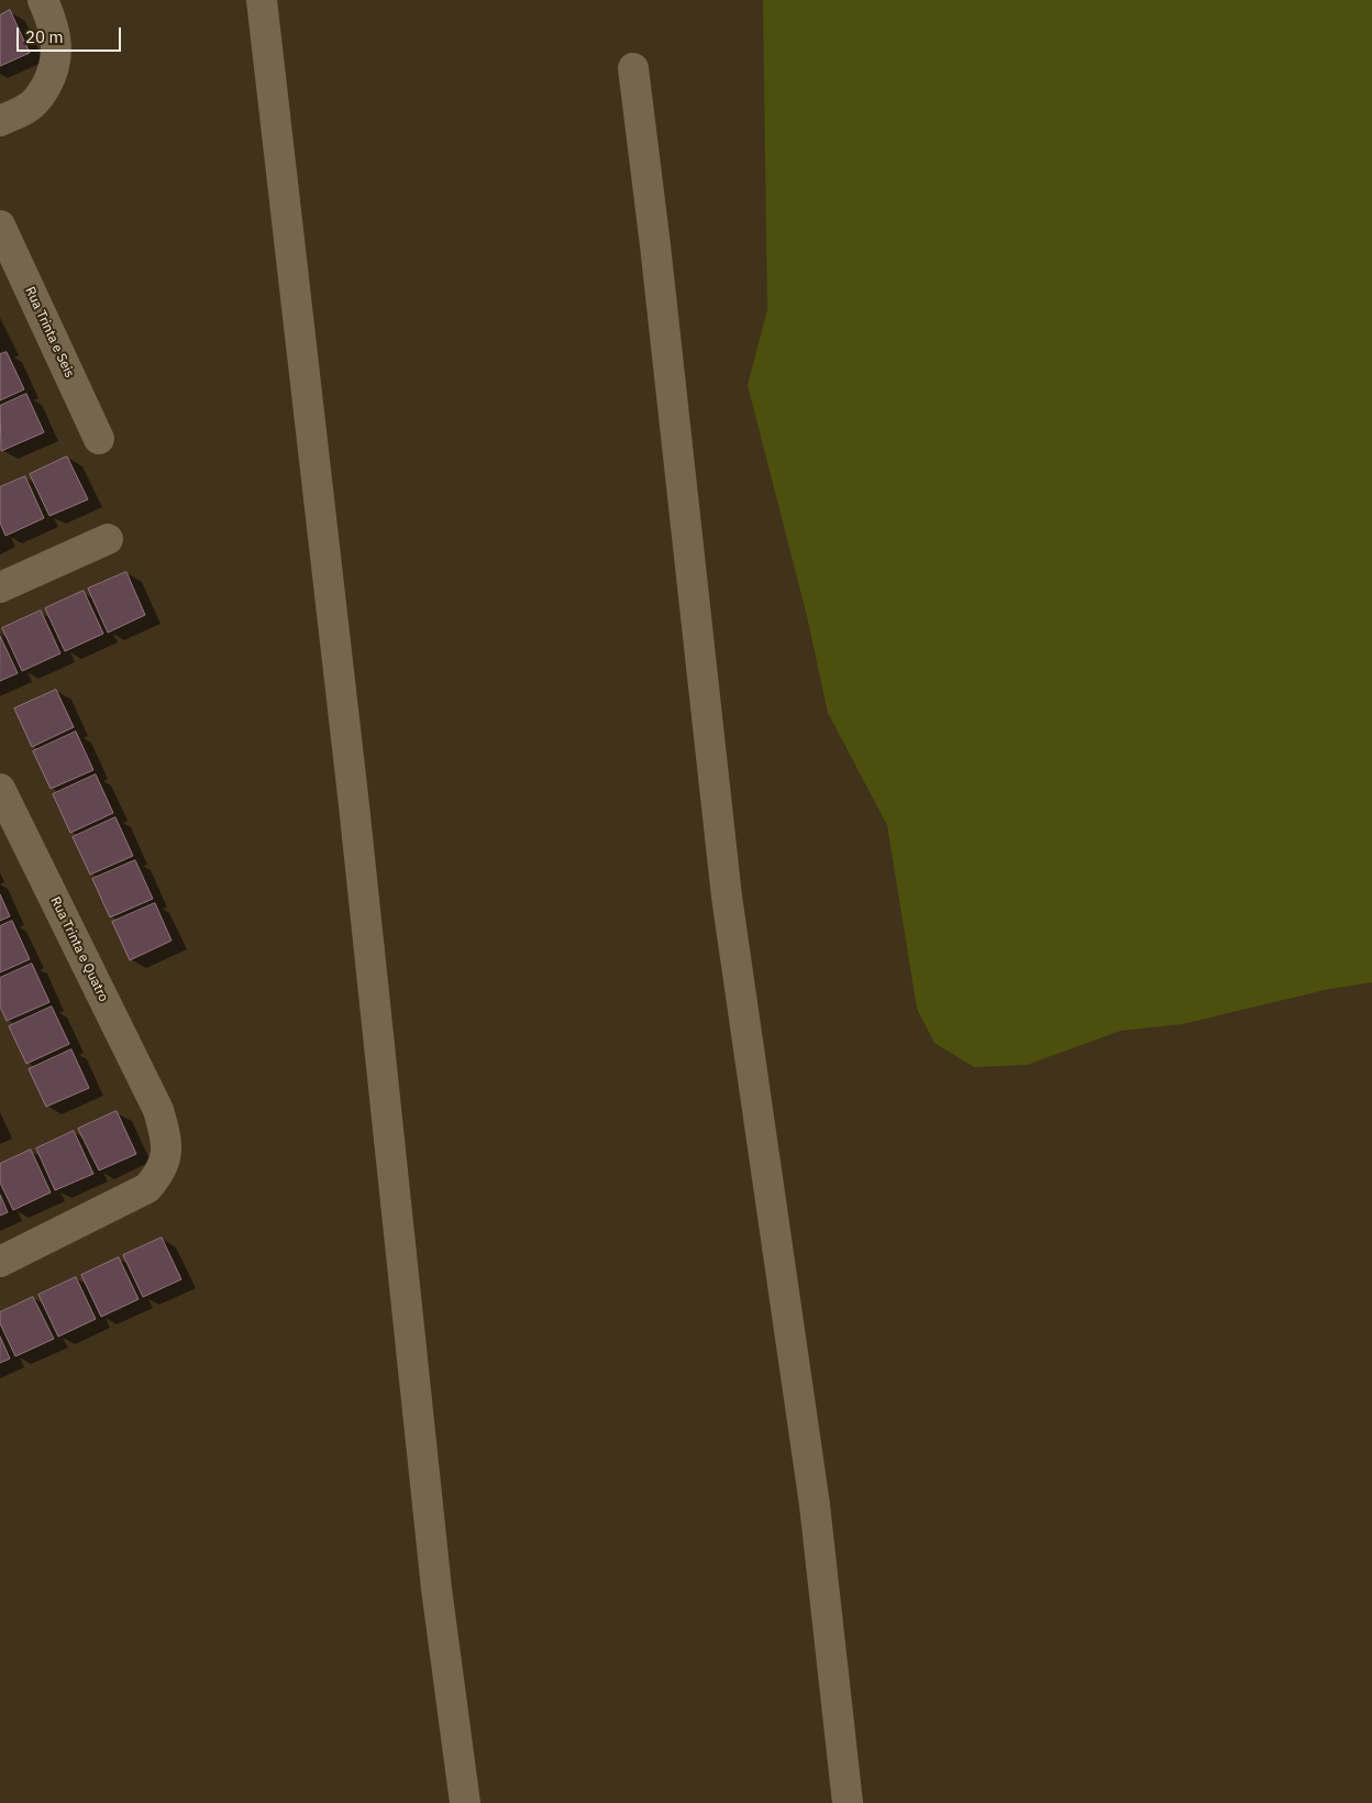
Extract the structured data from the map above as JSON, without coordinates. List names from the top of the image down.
{
  "streets": {
    "street": ["Rua Trinta e Seis", "Rua Trinta e Quatro"]
  },
  "scale_bar": "20 m"
}
